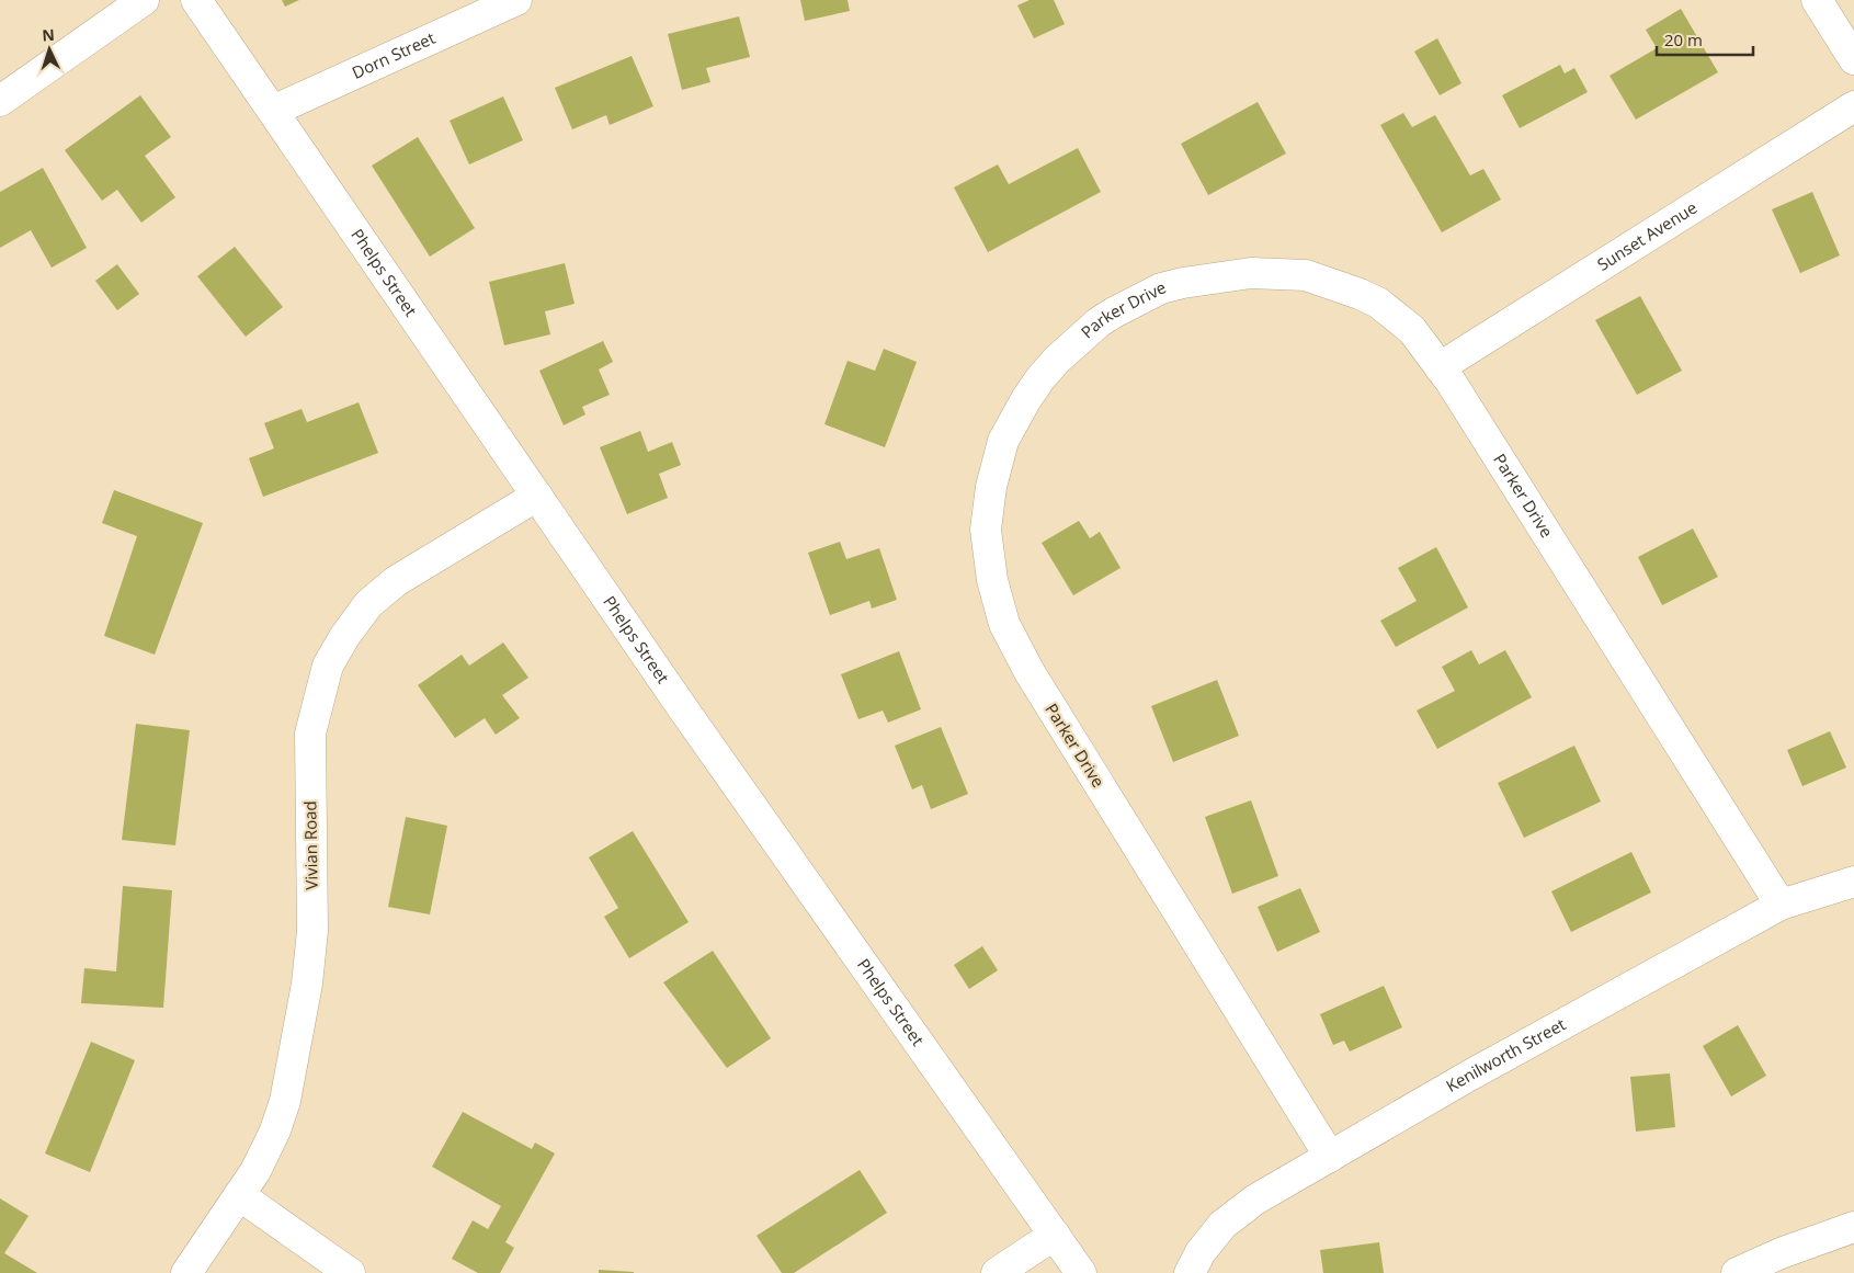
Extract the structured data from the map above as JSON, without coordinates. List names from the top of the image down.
{
  "streets": {
    "street": [
      "Dorn Street",
      "Sunset Avenue",
      "Phelps Street",
      "Parker Drive",
      "Vivian Road",
      "Kenilworth Street"
    ]
  },
  "crossings": [
    ["Dorn Street", "Phelps Street"],
    ["Sunset Avenue", "Parker Drive"],
    ["Phelps Street", "Vivian Road"],
    ["Parker Drive", "Kenilworth Street"]
  ],
  "scale_bar": "20 m",
  "north": "top"
}
